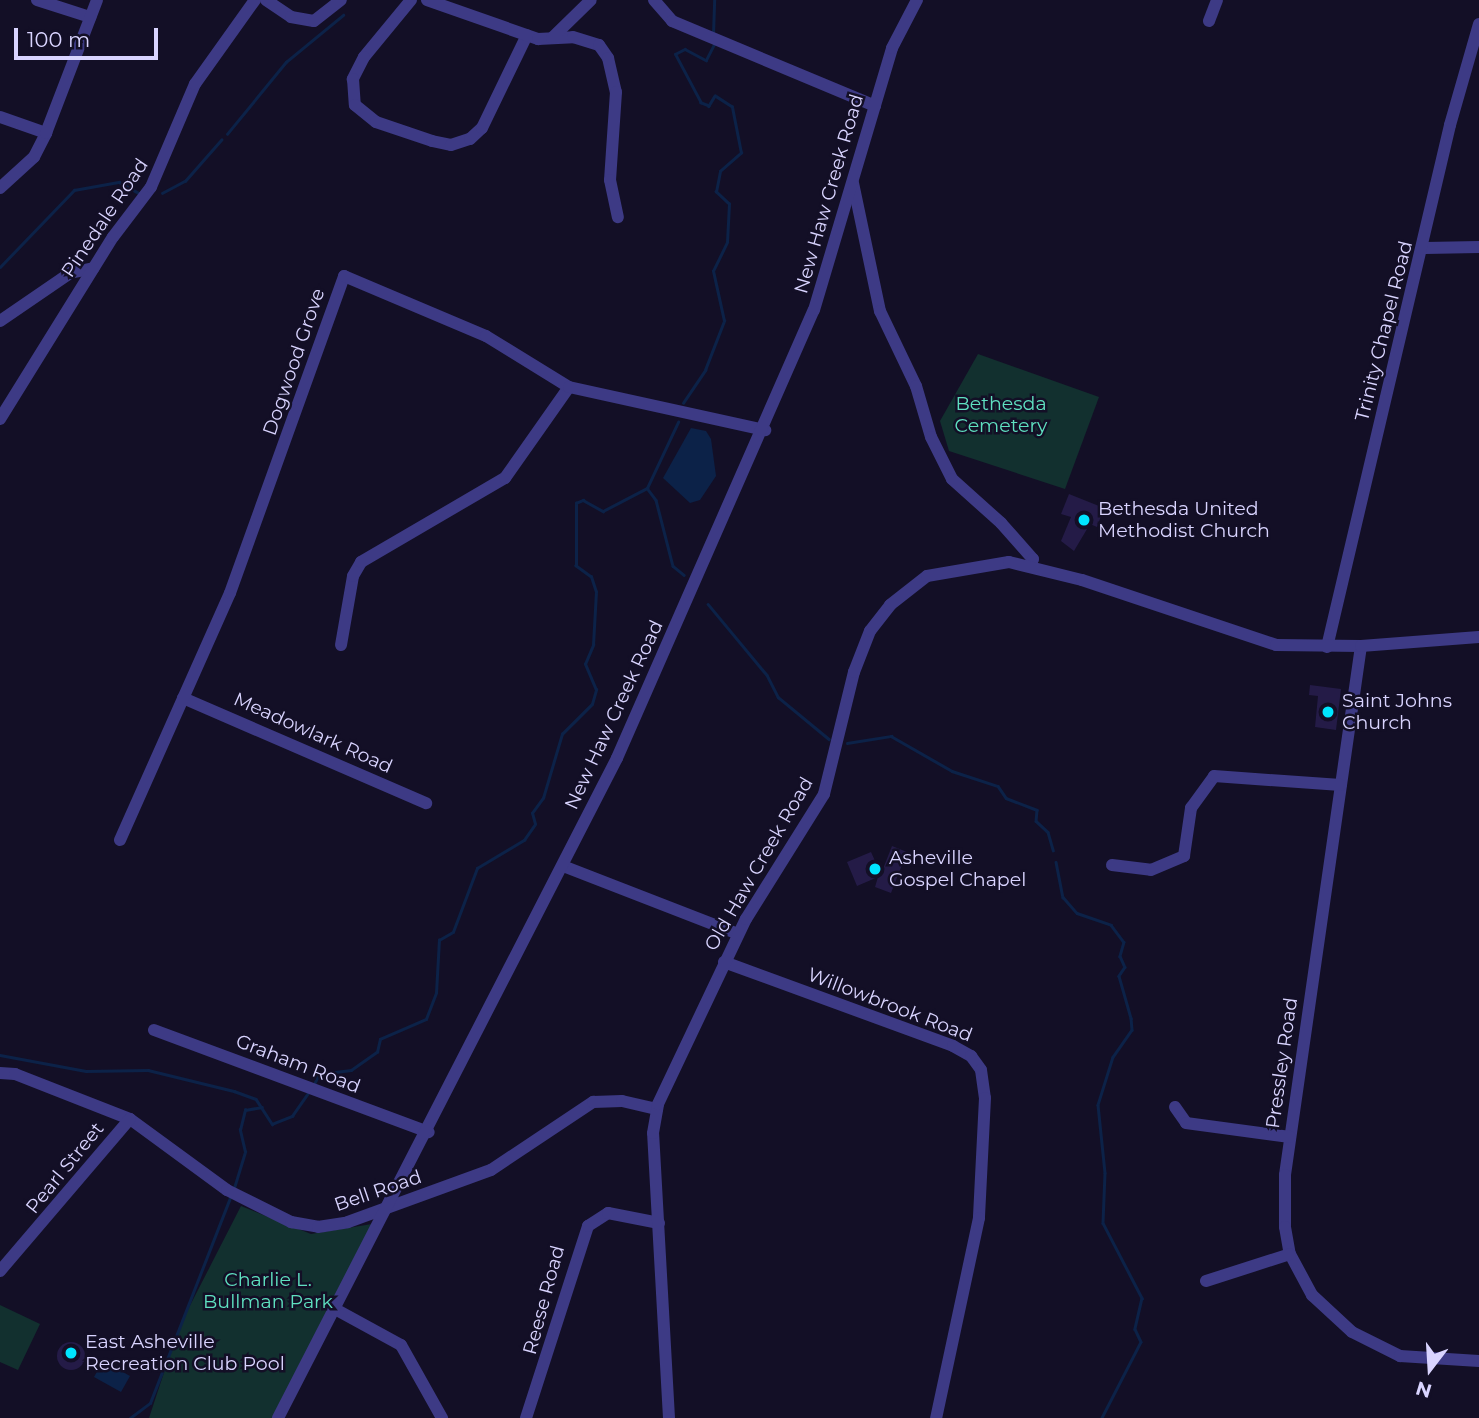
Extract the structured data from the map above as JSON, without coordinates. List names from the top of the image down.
{
  "streets": {
    "street": [
      "New Haw Creek Road",
      "Pinedale Road",
      "Trinity Chapel Road",
      "Dogwood Grove",
      "Meadowlark Road",
      "Old Haw Creek Road",
      "Willowbrook Road",
      "Pressley Road",
      "Graham Road",
      "Pearl Street",
      "Bell Road",
      "Reese Road"
    ]
  },
  "crossings": [
    ["New Haw Creek Road", "Dogwood Grove"],
    ["New Haw Creek Road", "Graham Road"],
    ["New Haw Creek Road", "Bell Road"],
    ["Trinity Chapel Road", "Old Haw Creek Road"],
    ["Dogwood Grove", "Meadowlark Road"],
    ["Old Haw Creek Road", "Willowbrook Road"],
    ["Old Haw Creek Road", "Pressley Road"],
    ["Old Haw Creek Road", "Bell Road"],
    ["Old Haw Creek Road", "Reese Road"],
    ["Pearl Street", "Bell Road"]
  ],
  "parks": ["Bethesda Cemetery", "Charlie L. Bullman Park"],
  "places": [
    "Bethesda United Methodist Church",
    "Saint Johns Church",
    "Asheville Gospel Chapel",
    "East Asheville Recreation Club Pool"
  ],
  "scale_bar": "100 m",
  "north": "bottom"
}
